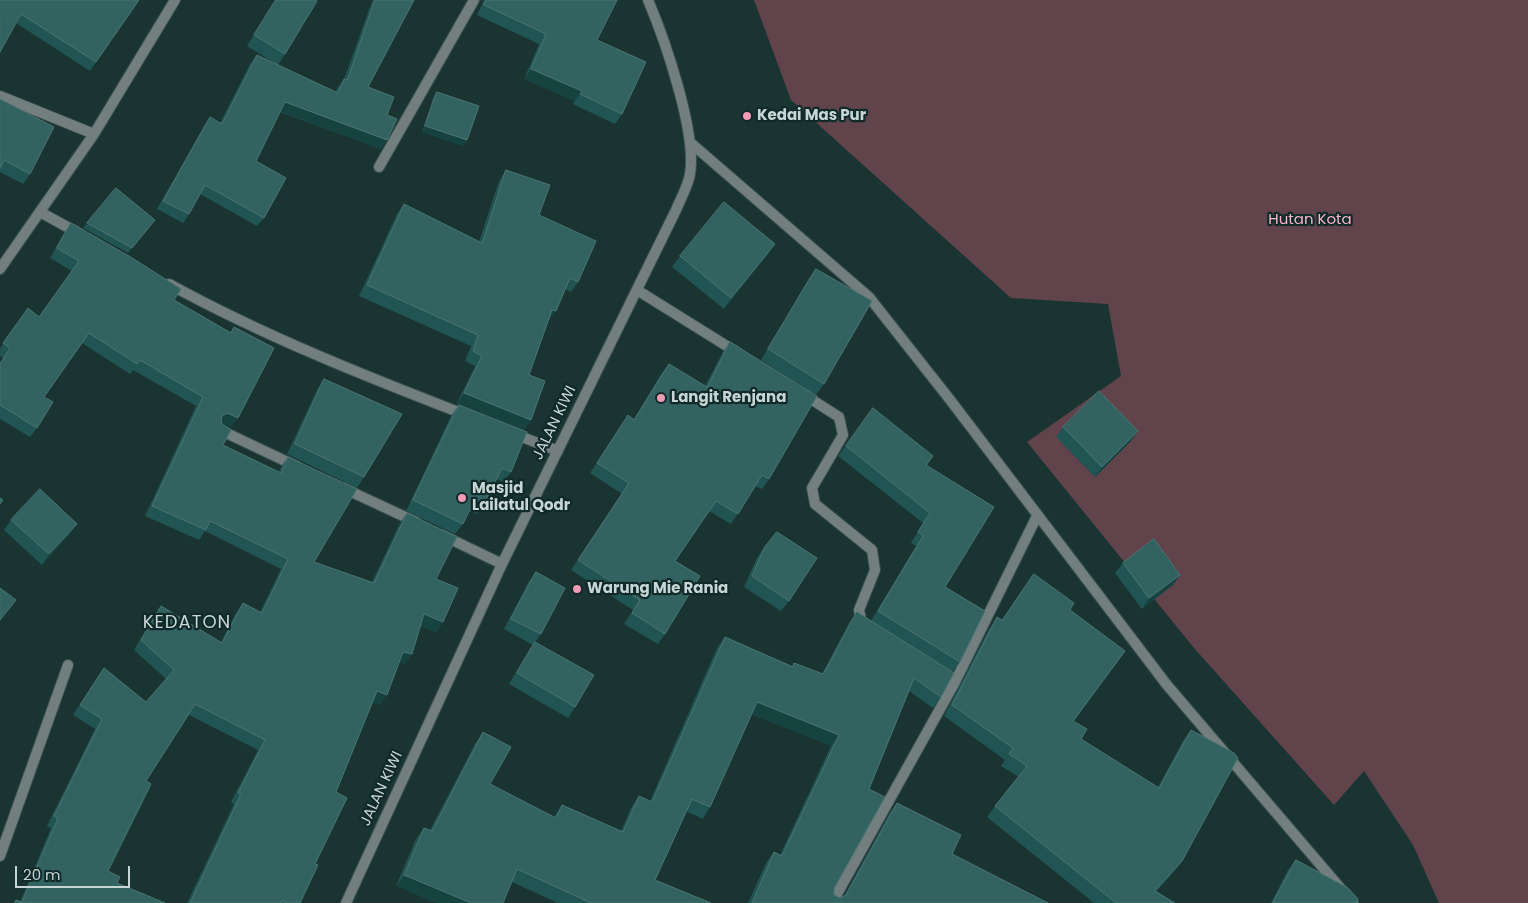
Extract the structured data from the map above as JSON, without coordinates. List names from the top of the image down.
{
  "streets": {
    "street": ["JALAN KIWI"]
  },
  "districts": ["KEDATON"],
  "parks": ["Hutan Kota"],
  "places": [
    "Kedai Mas Pur",
    "Langit Renjana",
    "Masjid Lailatul Qodr",
    "Warung Mie Rania"
  ],
  "scale_bar": "20 m"
}
